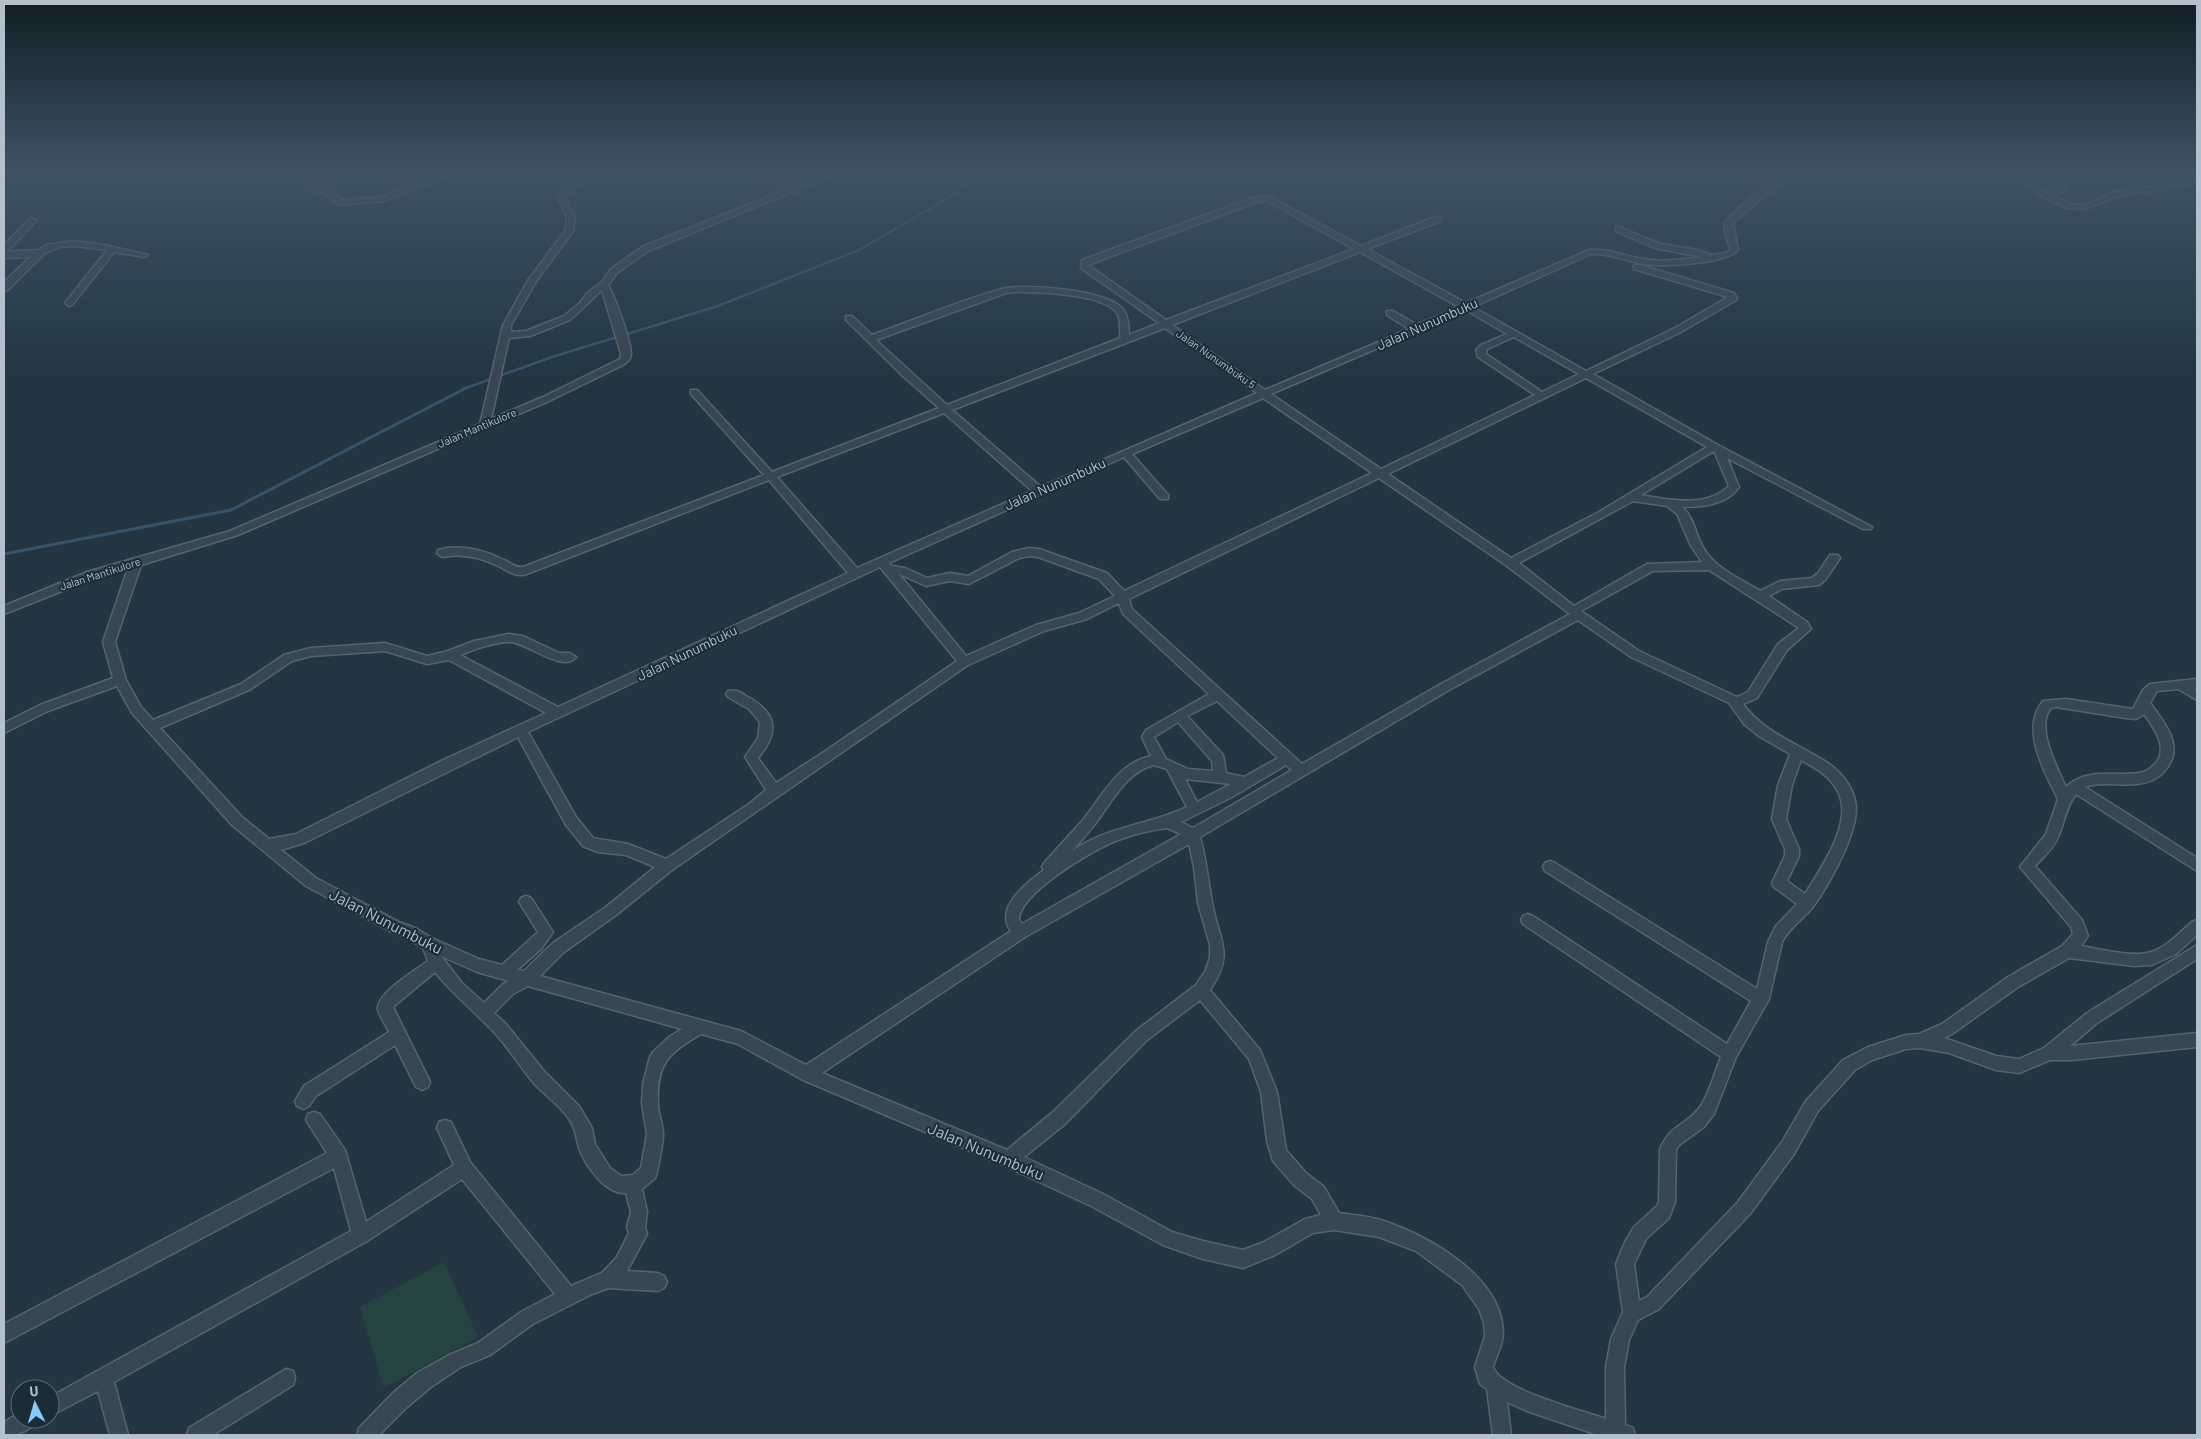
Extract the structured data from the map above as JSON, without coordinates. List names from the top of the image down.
{
  "streets": {
    "street": ["Jalan Nunumbuku", "Jalan Nunumbuku 5", "Jalan Mantikulore"]
  },
  "crossings": [
    ["Jalan Nunumbuku", "Jalan Nunumbuku 5"],
    ["Jalan Nunumbuku", "Jalan Mantikulore"]
  ],
  "north": "top"
}
